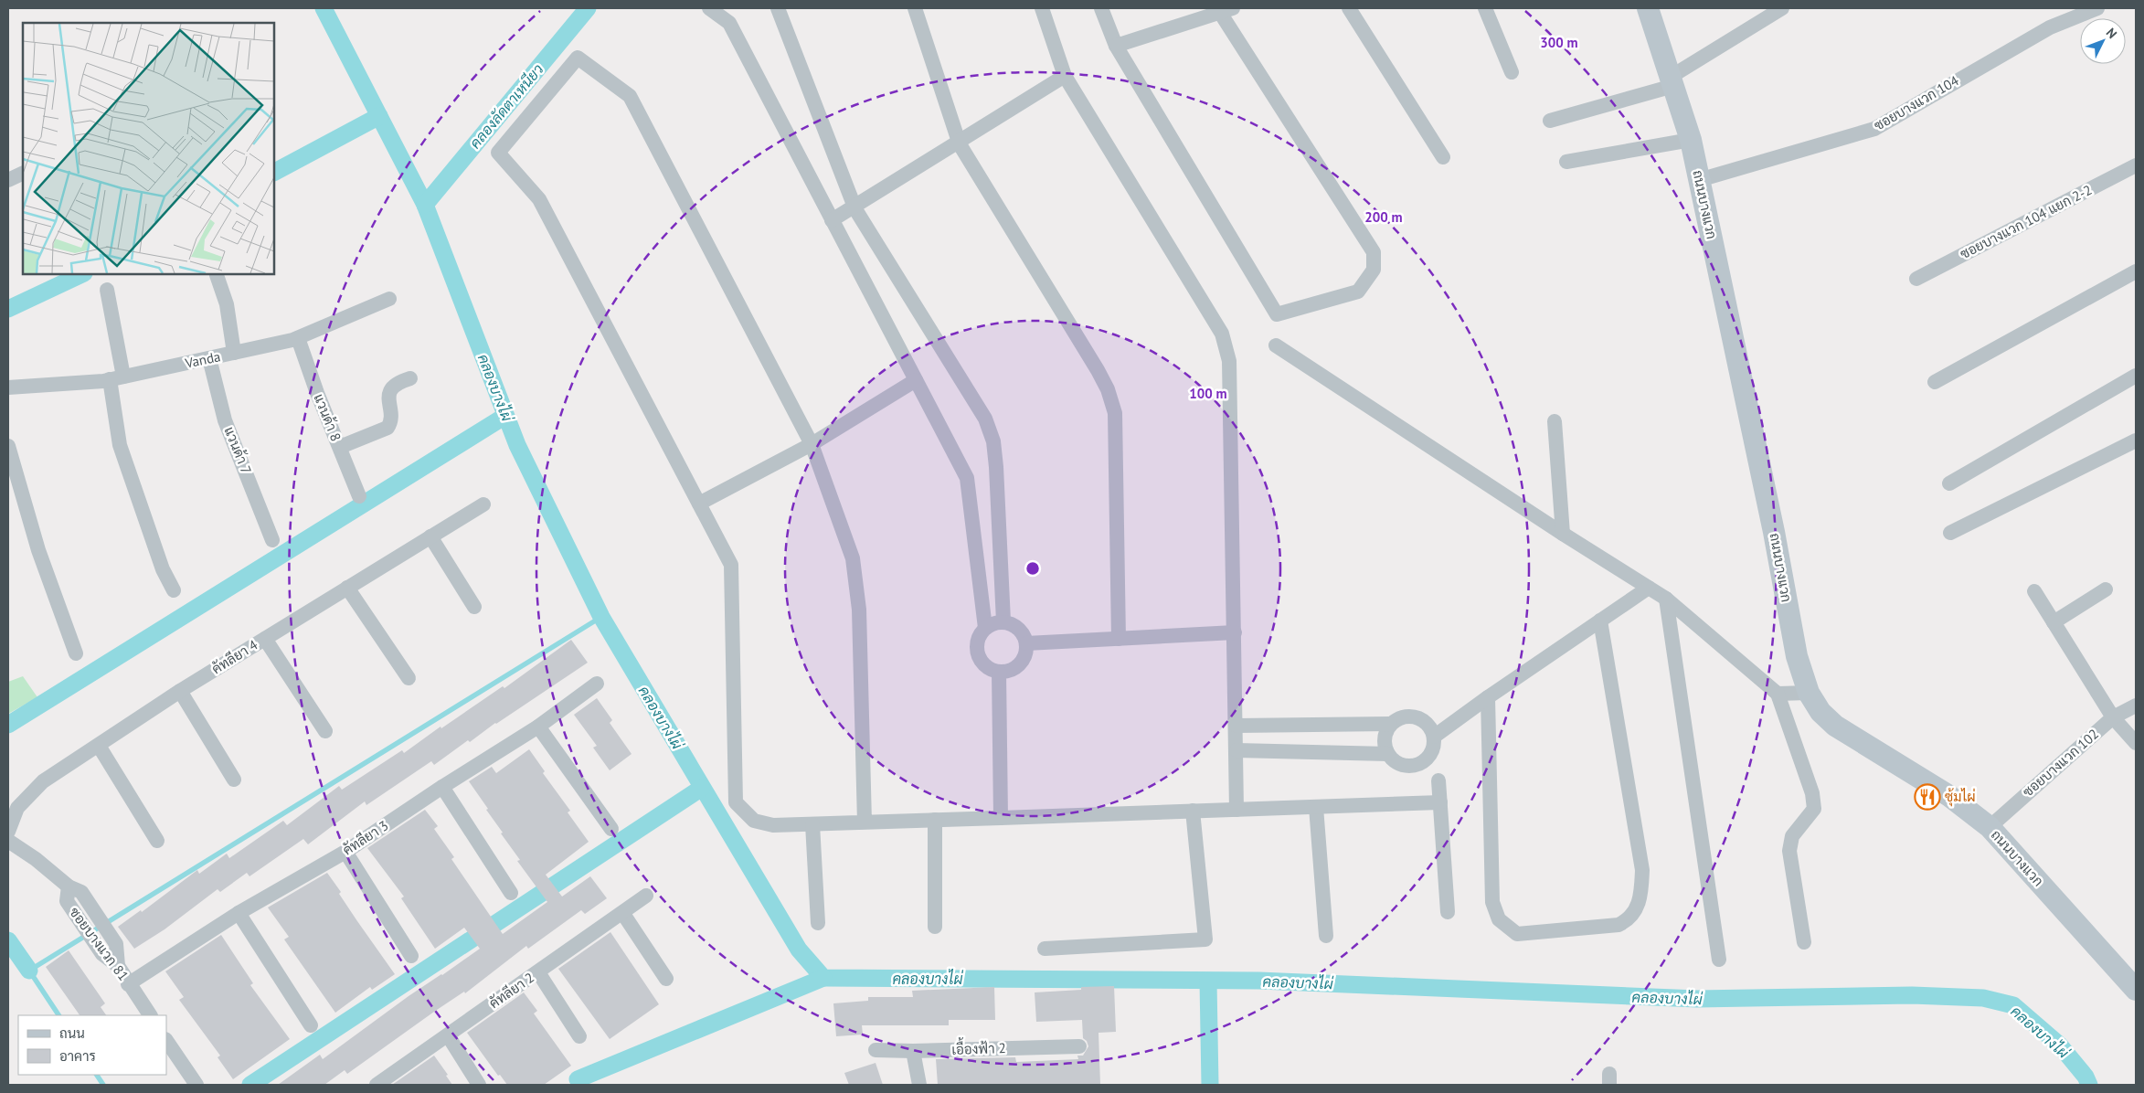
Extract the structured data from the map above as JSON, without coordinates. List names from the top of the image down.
{
  "streets": {
    "main road": ["ถนนบางแวก"],
    "street": [
      "ซอยบางแวก 104",
      "ซอยบางแวก 104 แยก 2-2",
      "Vanda",
      "แวนด้า 8",
      "แวนด้า 7",
      "คัทลียา 4",
      "ซอยบางแวก 102",
      "คัทลียา 3",
      "ซอยบางแวก 81",
      "คัทลียา 2",
      "เอื้องฟ้า 2"
    ]
  },
  "crossings": [
    ["ซอยบางแวก 104", "ถนนบางแวก"],
    ["ถนนบางแวก", "ซอยบางแวก 102"],
    ["Vanda", "แวนด้า 8"],
    ["Vanda", "แวนด้า 7"],
    ["คัทลียา 3", "ซอยบางแวก 81"]
  ],
  "water": ["คลองลัดตาเหนียว", "คลองบางไผ่"],
  "places": {
    "restaurant": ["ซุ้มไผ่"]
  },
  "legend": ["ถนน", "อาคาร"],
  "north": "top right",
  "rings": ["300 m", "200 m", "100 m"]
}
